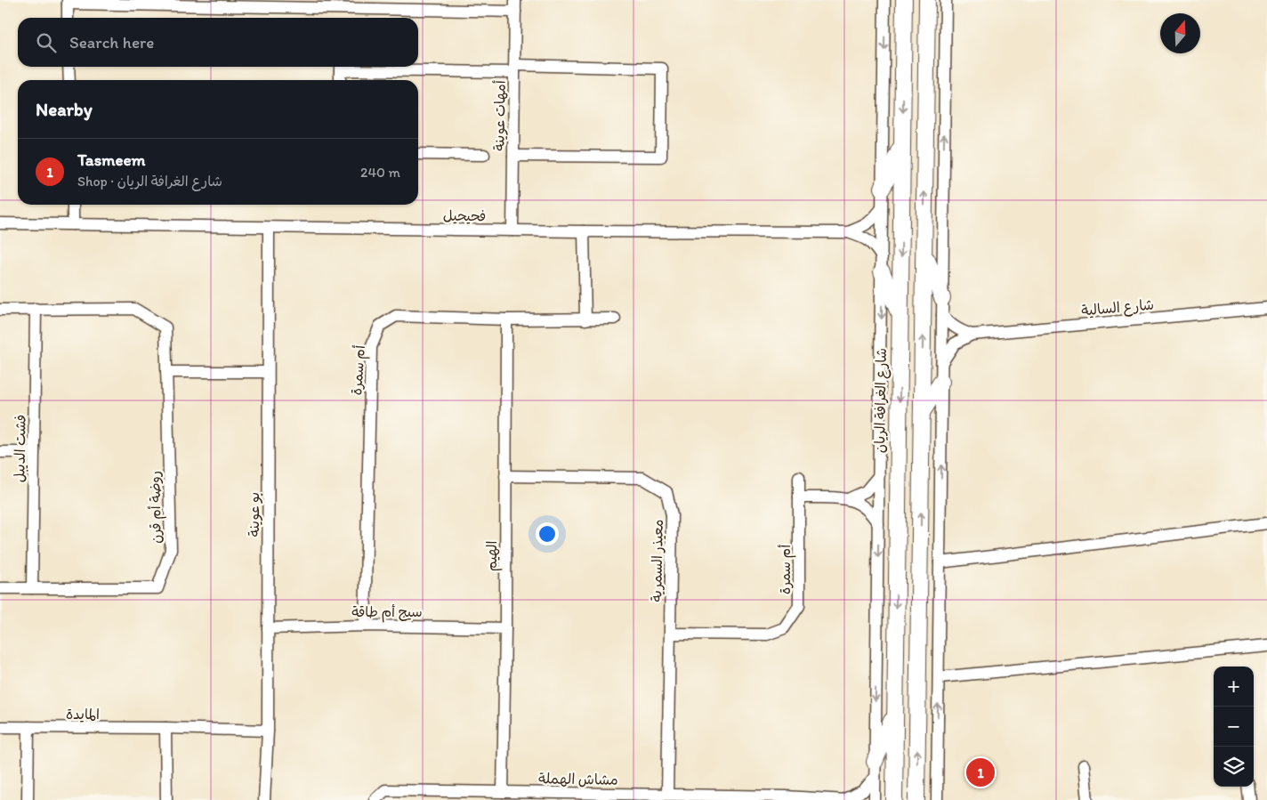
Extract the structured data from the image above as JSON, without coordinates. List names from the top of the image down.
{
  "streets": {
    "main road": ["شارع الغرافة الريان"],
    "street": [
      "أمهات عوينة",
      "فحيحيل",
      "شارع السالية",
      "أم سمرة",
      "فشت الديبل",
      "روضة أم قرن",
      "بو عوينة",
      "الهيم",
      "معيذر السمرية",
      "سيج أم طاقة",
      "المايدة",
      "مشاش الهملة"
    ]
  },
  "crossings": [
    ["أمهات عوينة", "فحيحيل"],
    ["فحيحيل", "شارع الغرافة الريان"],
    ["فحيحيل", "بو عوينة"],
    ["أم سمرة", "الهيم"],
    ["أم سمرة", "معيذر السمرية"],
    ["أم سمرة", "سيج أم طاقة"],
    ["شارع الغرافة الريان", "مشاش الهملة"],
    ["فشت الديبل", "روضة أم قرن"],
    ["بو عوينة", "سيج أم طاقة"],
    ["بو عوينة", "المايدة"],
    ["الهيم", "معيذر السمرية"],
    ["الهيم", "سيج أم طاقة"],
    ["الهيم", "مشاش الهملة"],
    ["معيذر السمرية", "مشاش الهملة"]
  ],
  "north": "top",
  "page": {
    "search": "Search here",
    "heading": "Nearby",
    "list": [
      {
        "mark": "1",
        "name": "Tasmeem",
        "note": "Shop · شارع الغرافة الريان",
        "value": "240 m"
      }
    ],
    "map_buttons": ["+", "−"],
    "pins": "1"
  }
}
